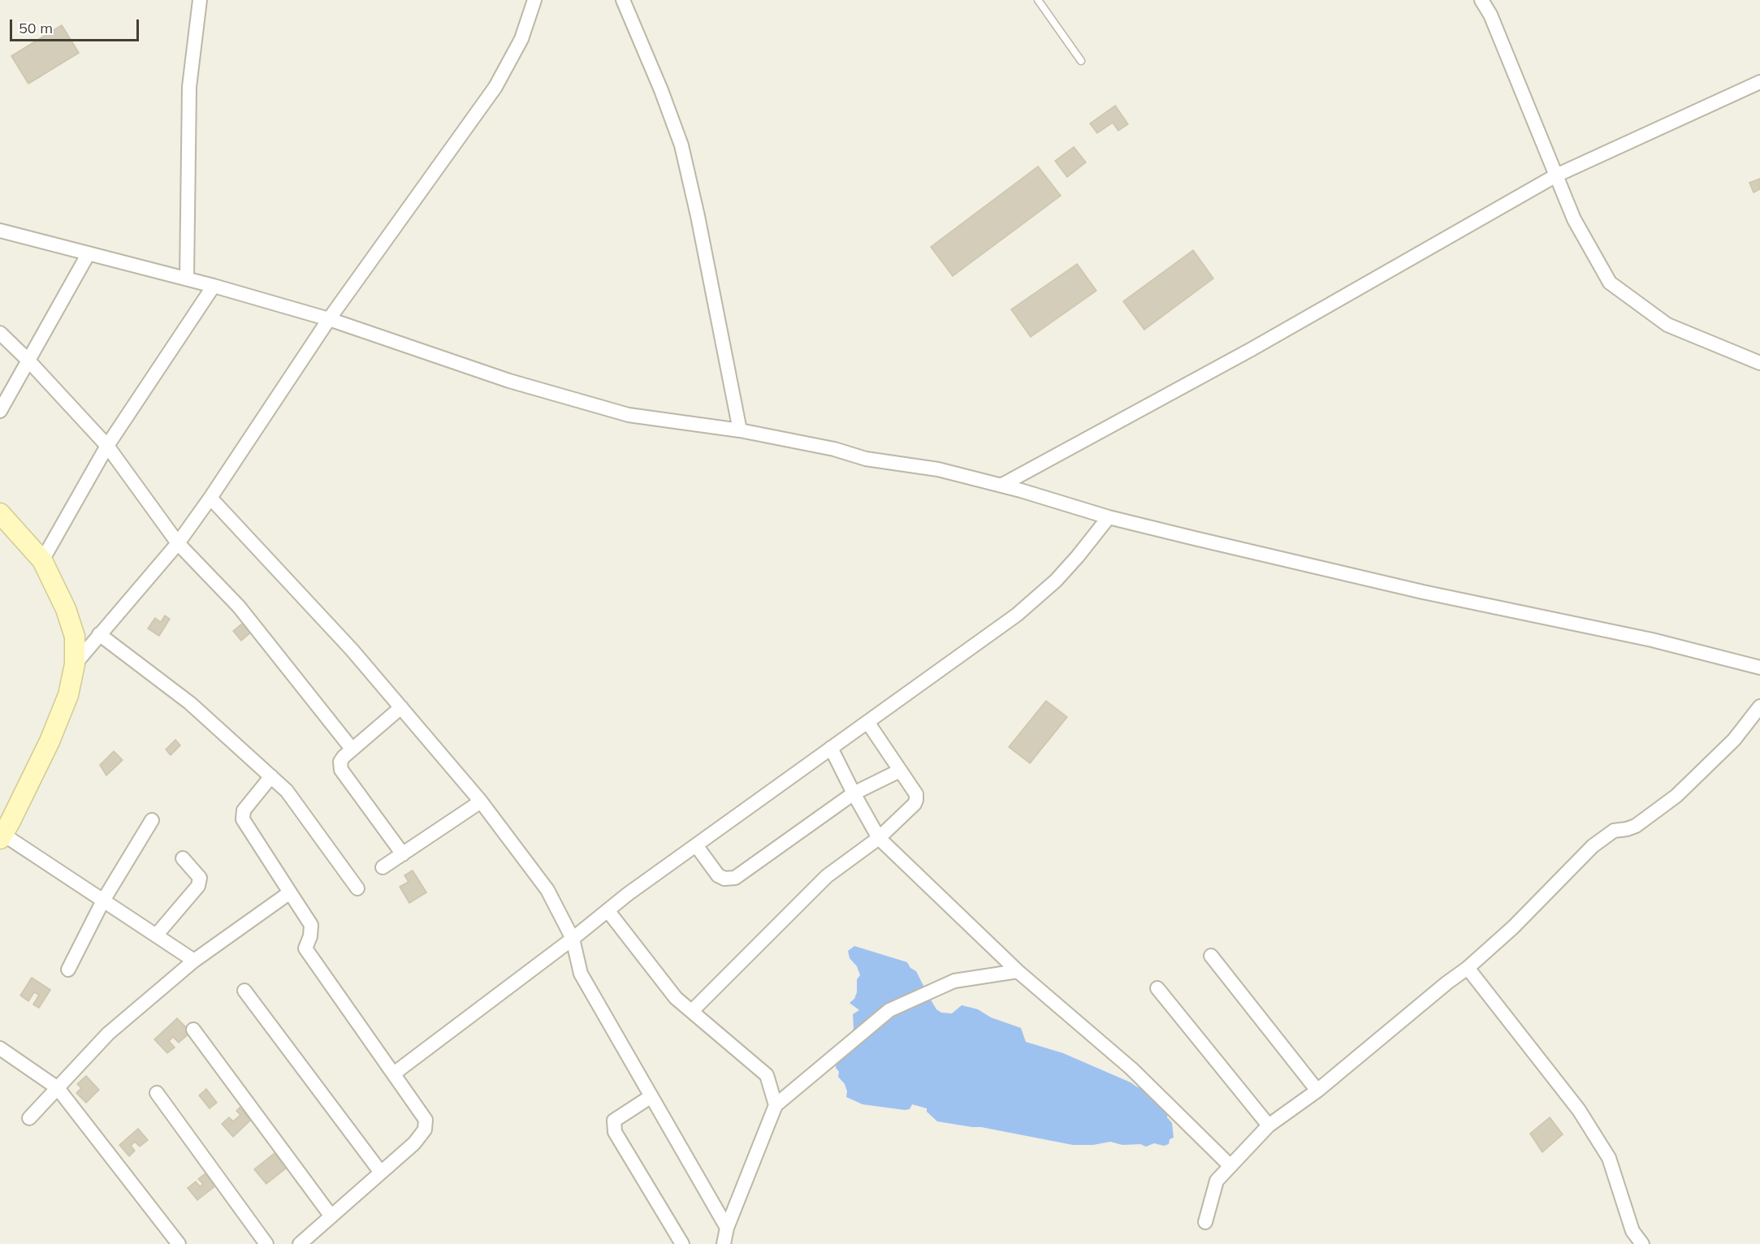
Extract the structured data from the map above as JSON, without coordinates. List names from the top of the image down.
{
  "scale_bar": "50 m"
}
